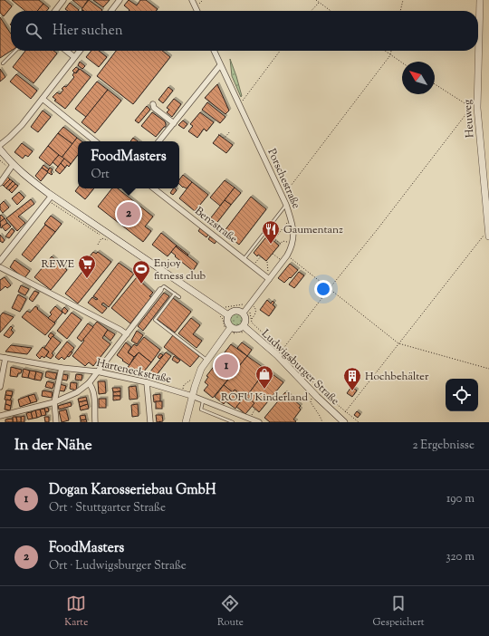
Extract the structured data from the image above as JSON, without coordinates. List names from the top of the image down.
{
  "streets": {
    "main road": ["Heuweg", "Ludwigsburger Straße"],
    "street": ["Porschestraße", "Benzstraße", "Harteneckstraße"]
  },
  "crossings": [
    ["Porschestraße", "Benzstraße"]
  ],
  "places": {
    "restaurant": ["Gaumentanz"],
    "supermarket": ["REWE"],
    "sports": ["Enjoy fitness club"],
    "shop": ["ROFU Kinderland"],
    "building": ["Hochbehälter"]
  },
  "north": "top left",
  "page": {
    "search": "Hier suchen",
    "popup": ["FoodMasters", "Ort"],
    "pins": ["2", "1"],
    "heading": ["In der Nähe", "2 Ergebnisse"],
    "list": [
      {
        "mark": "1",
        "name": "Dogan Karosseriebau GmbH",
        "note": "Ort · Stuttgarter Straße",
        "value": "190 m"
      },
      {
        "mark": "2",
        "name": "FoodMasters",
        "note": "Ort · Ludwigsburger Straße",
        "value": "320 m"
      }
    ],
    "nav": ["Karte", "Route", "Gespeichert"]
  }
}
